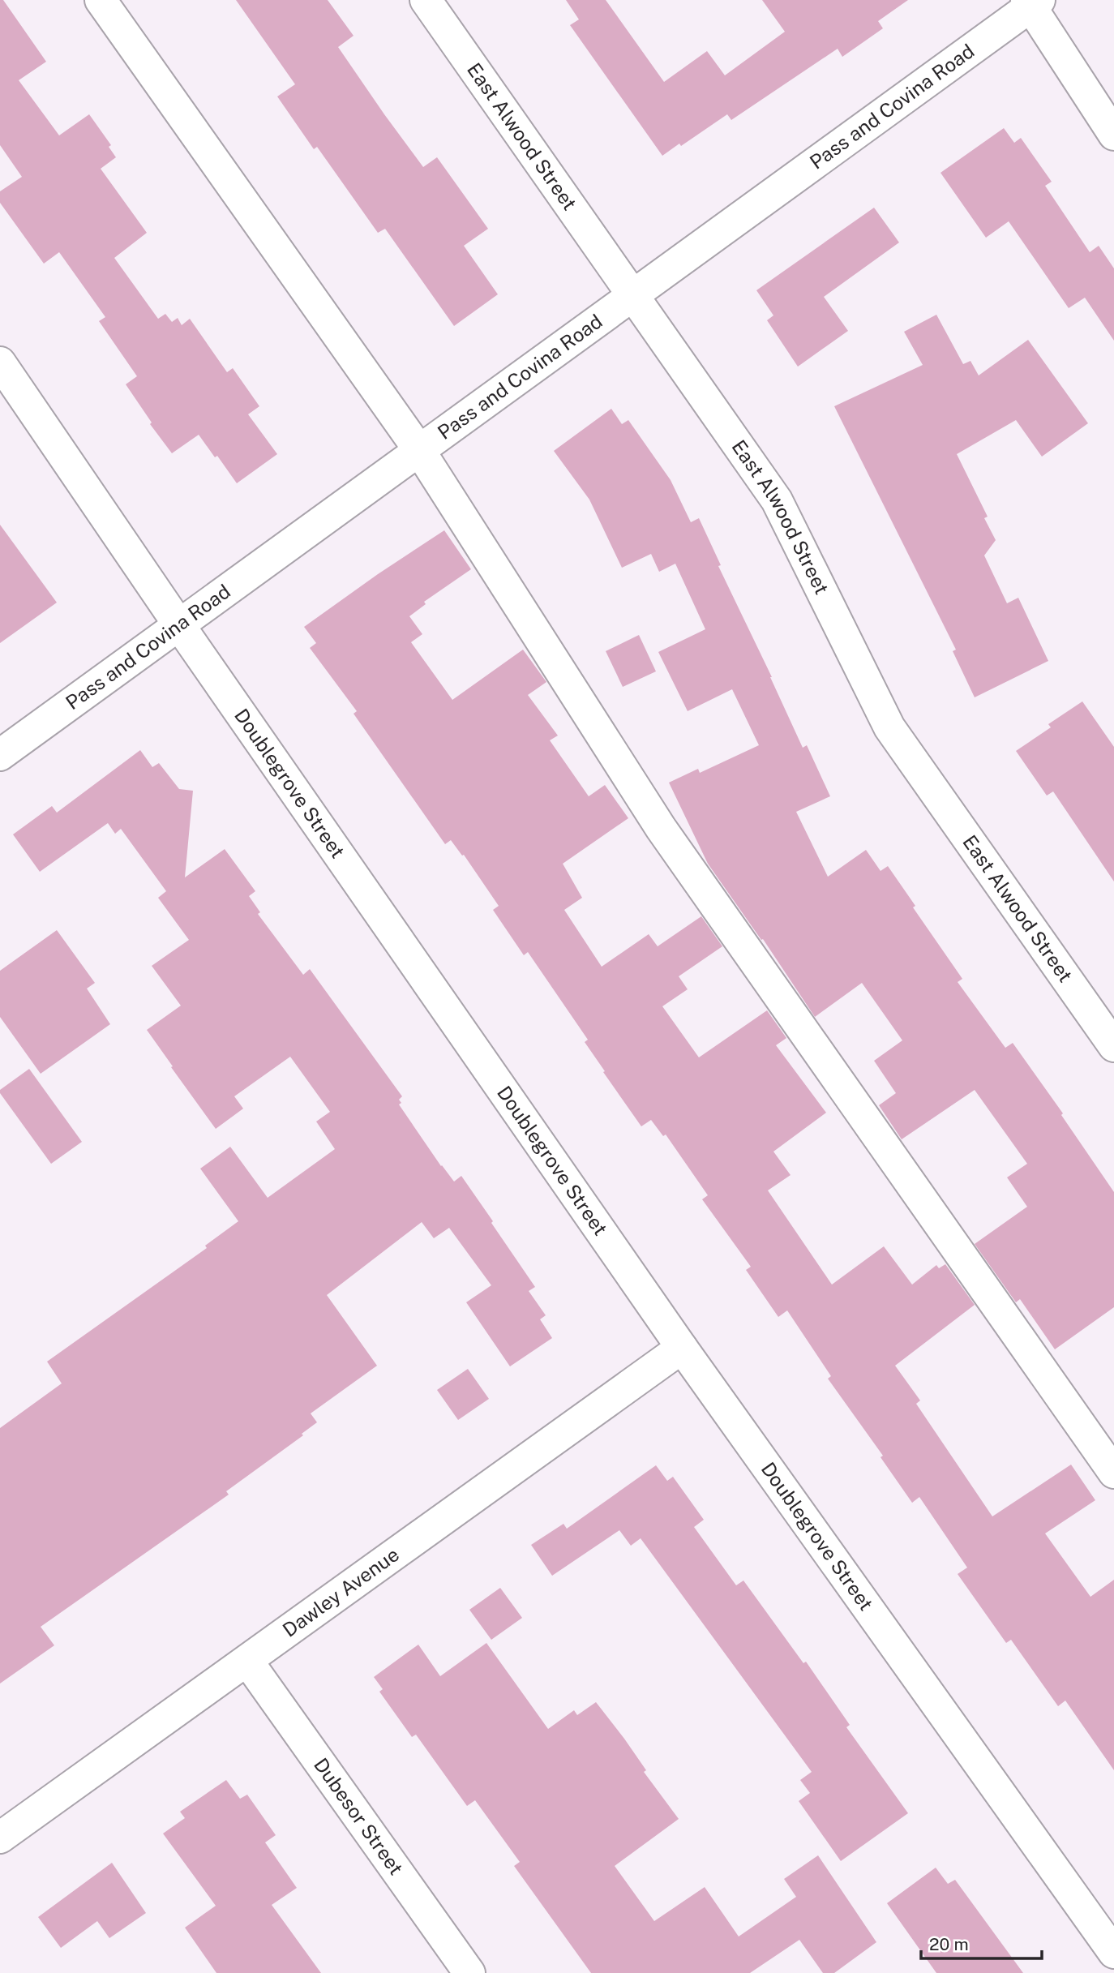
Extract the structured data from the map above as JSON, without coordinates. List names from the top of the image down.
{
  "streets": {
    "street": [
      "Pass and Covina Road",
      "East Alwood Street",
      "Doublegrove Street",
      "Dawley Avenue",
      "Dubesor Street"
    ]
  },
  "crossings": [
    ["Pass and Covina Road", "East Alwood Street"],
    ["Pass and Covina Road", "Doublegrove Street"],
    ["Doublegrove Street", "Dawley Avenue"],
    ["Dawley Avenue", "Dubesor Street"]
  ],
  "scale_bar": "20 m"
}
